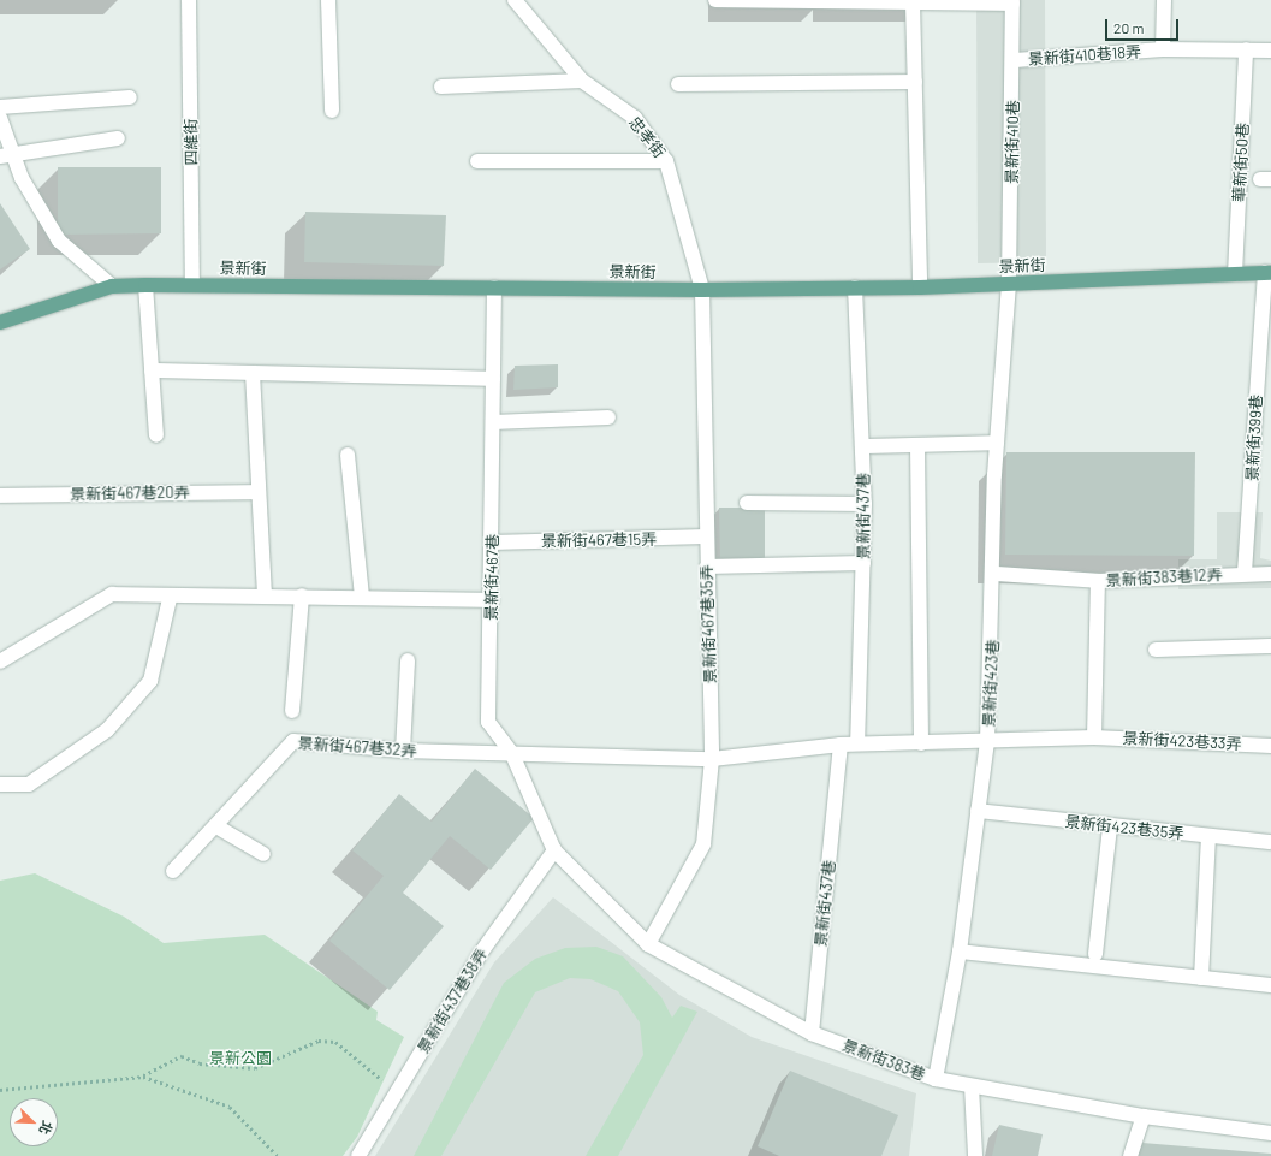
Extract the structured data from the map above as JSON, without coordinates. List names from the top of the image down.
{
  "streets": {
    "main road": ["景新街"],
    "street": [
      "景新街410巷18弄",
      "忠孝街",
      "四維街",
      "景新街410巷",
      "華新街50巷",
      "景新街399巷",
      "景新街467巷20弄",
      "景新街437巷",
      "景新街467巷15弄",
      "景新街467巷",
      "景新街383巷12弄",
      "景新街467巷35弄",
      "景新街423巷",
      "景新街423巷33弄",
      "景新街467巷32弄",
      "景新街423巷35弄",
      "景新街437巷38弄",
      "景新街383巷"
    ]
  },
  "crossings": [
    ["景新街410巷18弄", "景新街410巷"],
    ["景新街410巷18弄", "華新街50巷"],
    ["忠孝街", "景新街"],
    ["忠孝街", "景新街467巷35弄"],
    ["四維街", "景新街"],
    ["景新街410巷", "景新街"],
    ["景新街410巷", "景新街423巷"],
    ["華新街50巷", "景新街"],
    ["景新街", "景新街399巷"],
    ["景新街", "景新街437巷"],
    ["景新街", "景新街467巷"],
    ["景新街", "景新街467巷35弄"],
    ["景新街", "景新街423巷"],
    ["景新街399巷", "景新街383巷12弄"],
    ["景新街437巷", "景新街423巷33弄"],
    ["景新街437巷", "景新街467巷32弄"],
    ["景新街437巷", "景新街383巷"],
    ["景新街467巷15弄", "景新街467巷"],
    ["景新街467巷15弄", "景新街467巷35弄"],
    ["景新街467巷", "景新街467巷32弄"],
    ["景新街467巷", "景新街437巷38弄"],
    ["景新街467巷", "景新街383巷"],
    ["景新街383巷12弄", "景新街423巷33弄"],
    ["景新街467巷35弄", "景新街467巷32弄"],
    ["景新街467巷35弄", "景新街383巷"],
    ["景新街423巷", "景新街423巷33弄"],
    ["景新街423巷", "景新街423巷35弄"],
    ["景新街423巷", "景新街383巷"],
    ["景新街423巷33弄", "景新街467巷32弄"],
    ["景新街437巷38弄", "景新街383巷"]
  ],
  "parks": ["景新公園"],
  "scale_bar": "20 m",
  "north": "bottom right"
}
